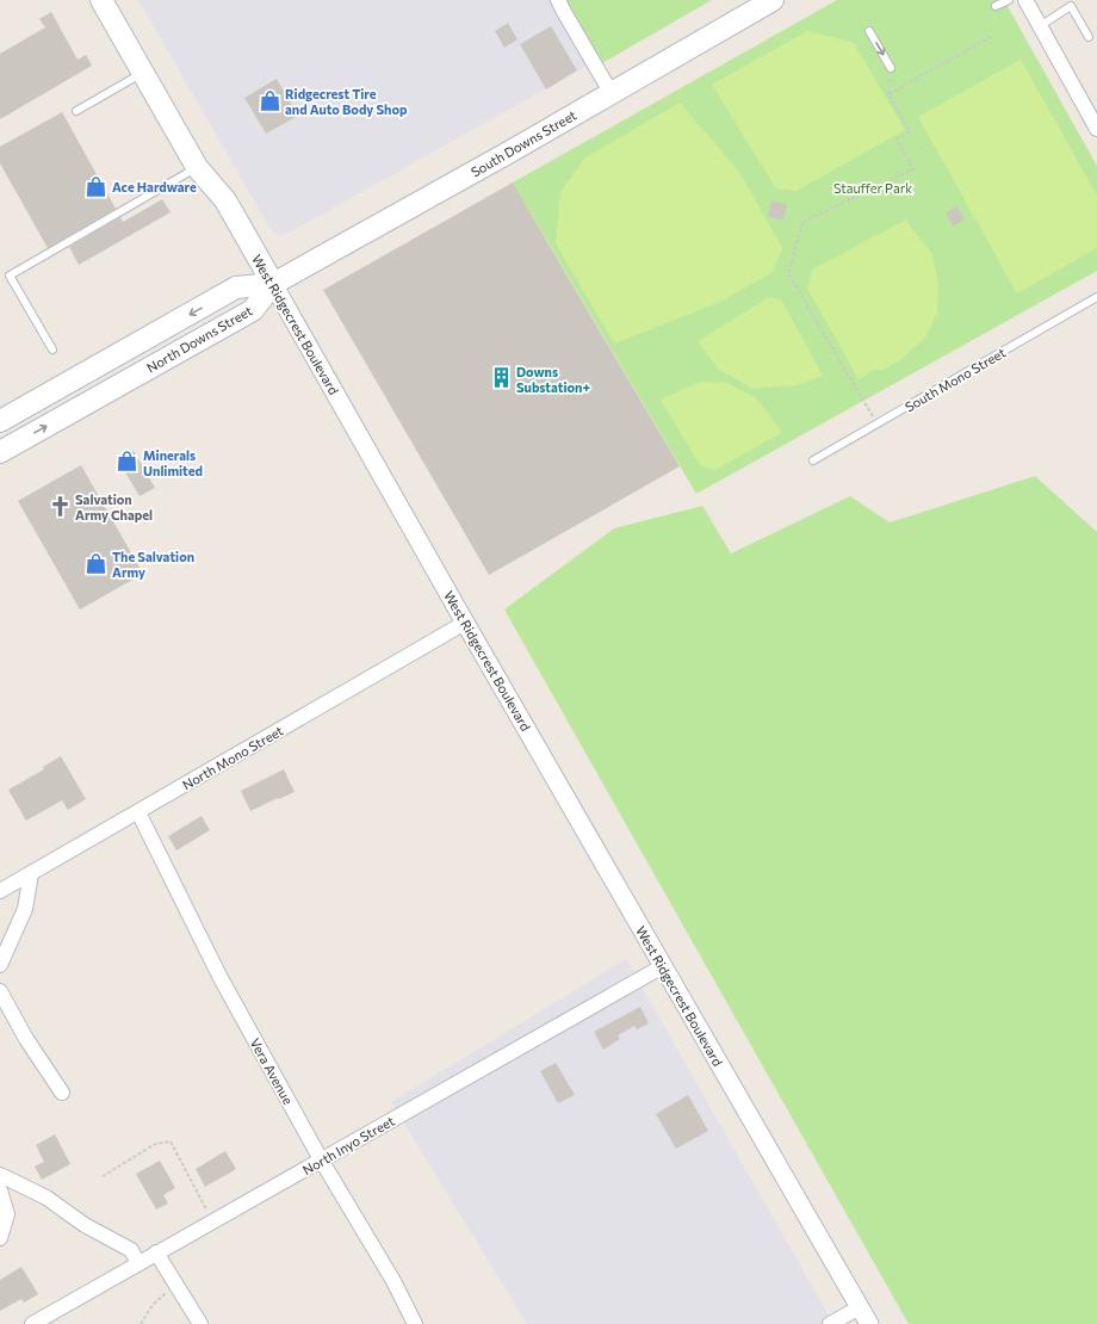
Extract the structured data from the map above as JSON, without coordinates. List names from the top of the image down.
{
  "streets": {
    "main road": ["South Downs Street", "West Ridgecrest Boulevard", "North Downs Street"],
    "street": ["North Mono Street", "Vera Avenue", "North Inyo Street"],
    "lane": ["South Mono Street"]
  },
  "crossings": [
    ["South Downs Street", "West Ridgecrest Boulevard"],
    ["South Downs Street", "North Downs Street"],
    ["West Ridgecrest Boulevard", "North Downs Street"],
    ["West Ridgecrest Boulevard", "North Mono Street"],
    ["West Ridgecrest Boulevard", "North Inyo Street"],
    ["North Mono Street", "Vera Avenue"],
    ["Vera Avenue", "North Inyo Street"]
  ],
  "parks": ["Stauffer Park"],
  "places": {
    "shop": [
      "Ridgecrest Tire and Auto Body Shop",
      "Ace Hardware",
      "Minerals Unlimited",
      "The Salvation Army"
    ],
    "building": ["Downs Substation+"],
    "church": ["Salvation Army Chapel"]
  }
}
